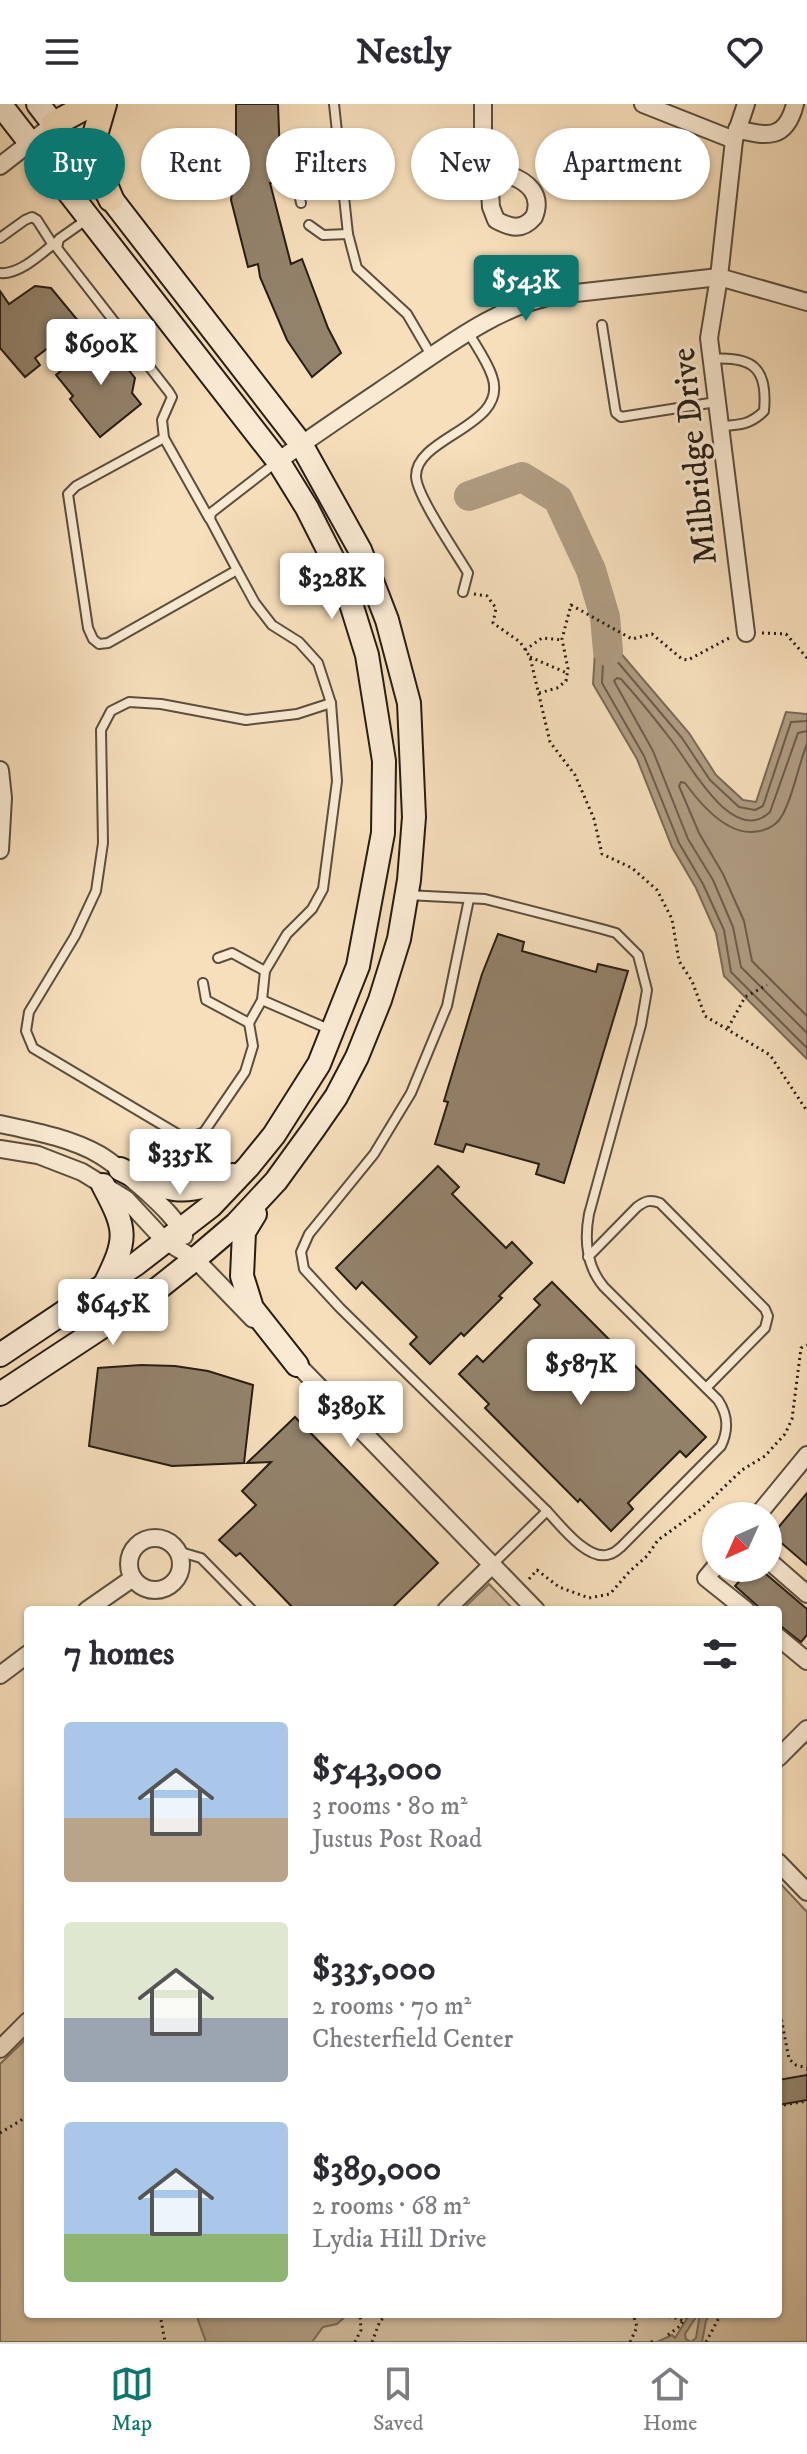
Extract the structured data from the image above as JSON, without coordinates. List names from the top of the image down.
{
  "streets": {
    "street": ["Milbridge Drive"]
  },
  "north": "bottom left",
  "page": {
    "header": "Nestly",
    "chip": [
      "Buy",
      "Rent",
      "Filters",
      "New",
      "Apartment"
    ],
    "price": [
      "$543K",
      "$690K",
      "$328K",
      "$335K",
      "$645K",
      "$587K",
      "$389K"
    ],
    "heading": "7 homes",
    "list": [
      {
        "name": "$543,000",
        "note": "3 rooms · 80 m² · Justus Post Road"
      },
      {
        "name": "$335,000",
        "note": "2 rooms · 70 m² · Chesterfield Center"
      },
      {
        "name": "$389,000",
        "note": "2 rooms · 68 m² · Lydia Hill Drive"
      }
    ],
    "tabs": ["Map", "Saved", "Home"]
  }
}
